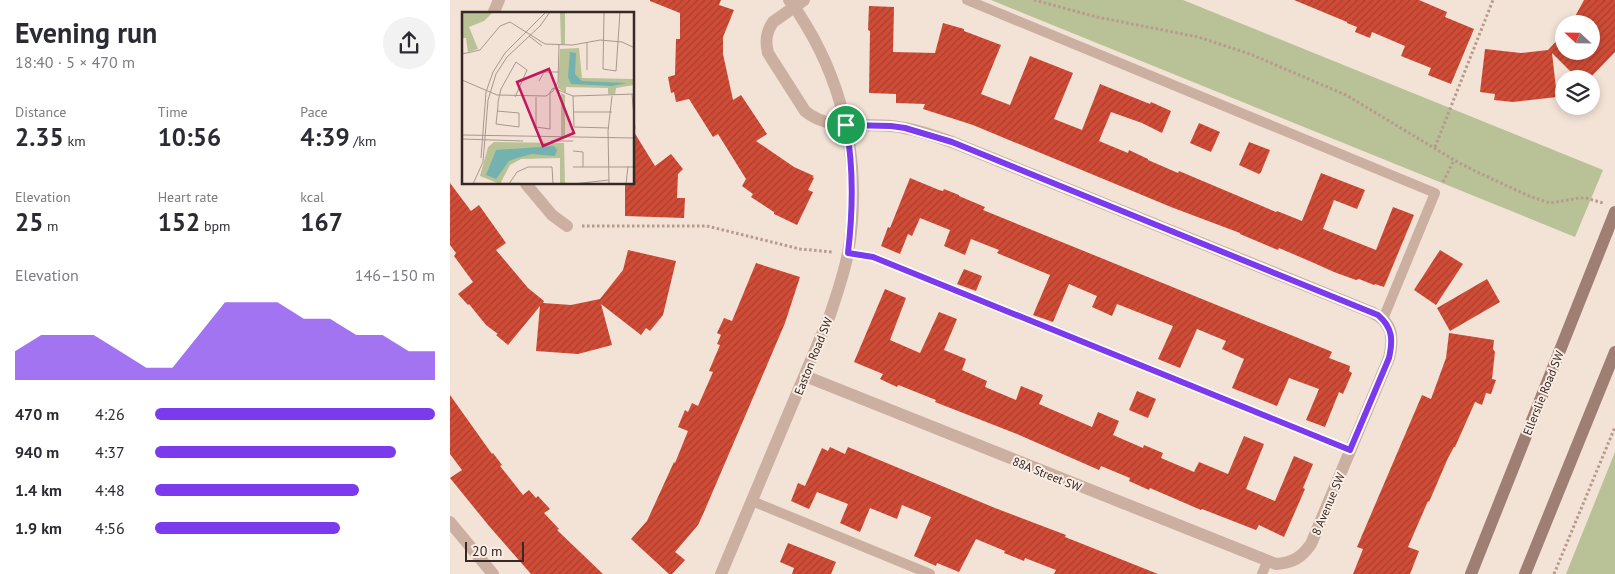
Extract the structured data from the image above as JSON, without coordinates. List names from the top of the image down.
{
  "streets": {
    "main road": ["Ellerslie Road SW"],
    "street": ["Easton Road SW", "88A Street SW", "8 Avenue SW"]
  },
  "crossings": [
    ["Easton Road SW", "88A Street SW"],
    ["88A Street SW", "8 Avenue SW"]
  ],
  "scale_bar": "20 m",
  "north": "left",
  "page": {
    "heading": ["Evening run", "18:40 · 5 × 470 m"],
    "stats": [
      ["Distance", "2.35 km"],
      ["Time", "10:56"],
      ["Pace", "4:39 /km"],
      ["Elevation", "25 m"],
      ["Heart rate", "152 bpm"],
      ["kcal", "167"]
    ],
    "chart": ["Elevation", "146–150 m"],
    "list": [
      {
        "name": "470 m",
        "note": "4:26"
      },
      {
        "name": "940 m",
        "note": "4:37"
      },
      {
        "name": "1.4 km",
        "note": "4:48"
      },
      {
        "name": "1.9 km",
        "note": "4:56"
      }
    ],
    "scale": "20 m"
  }
}
